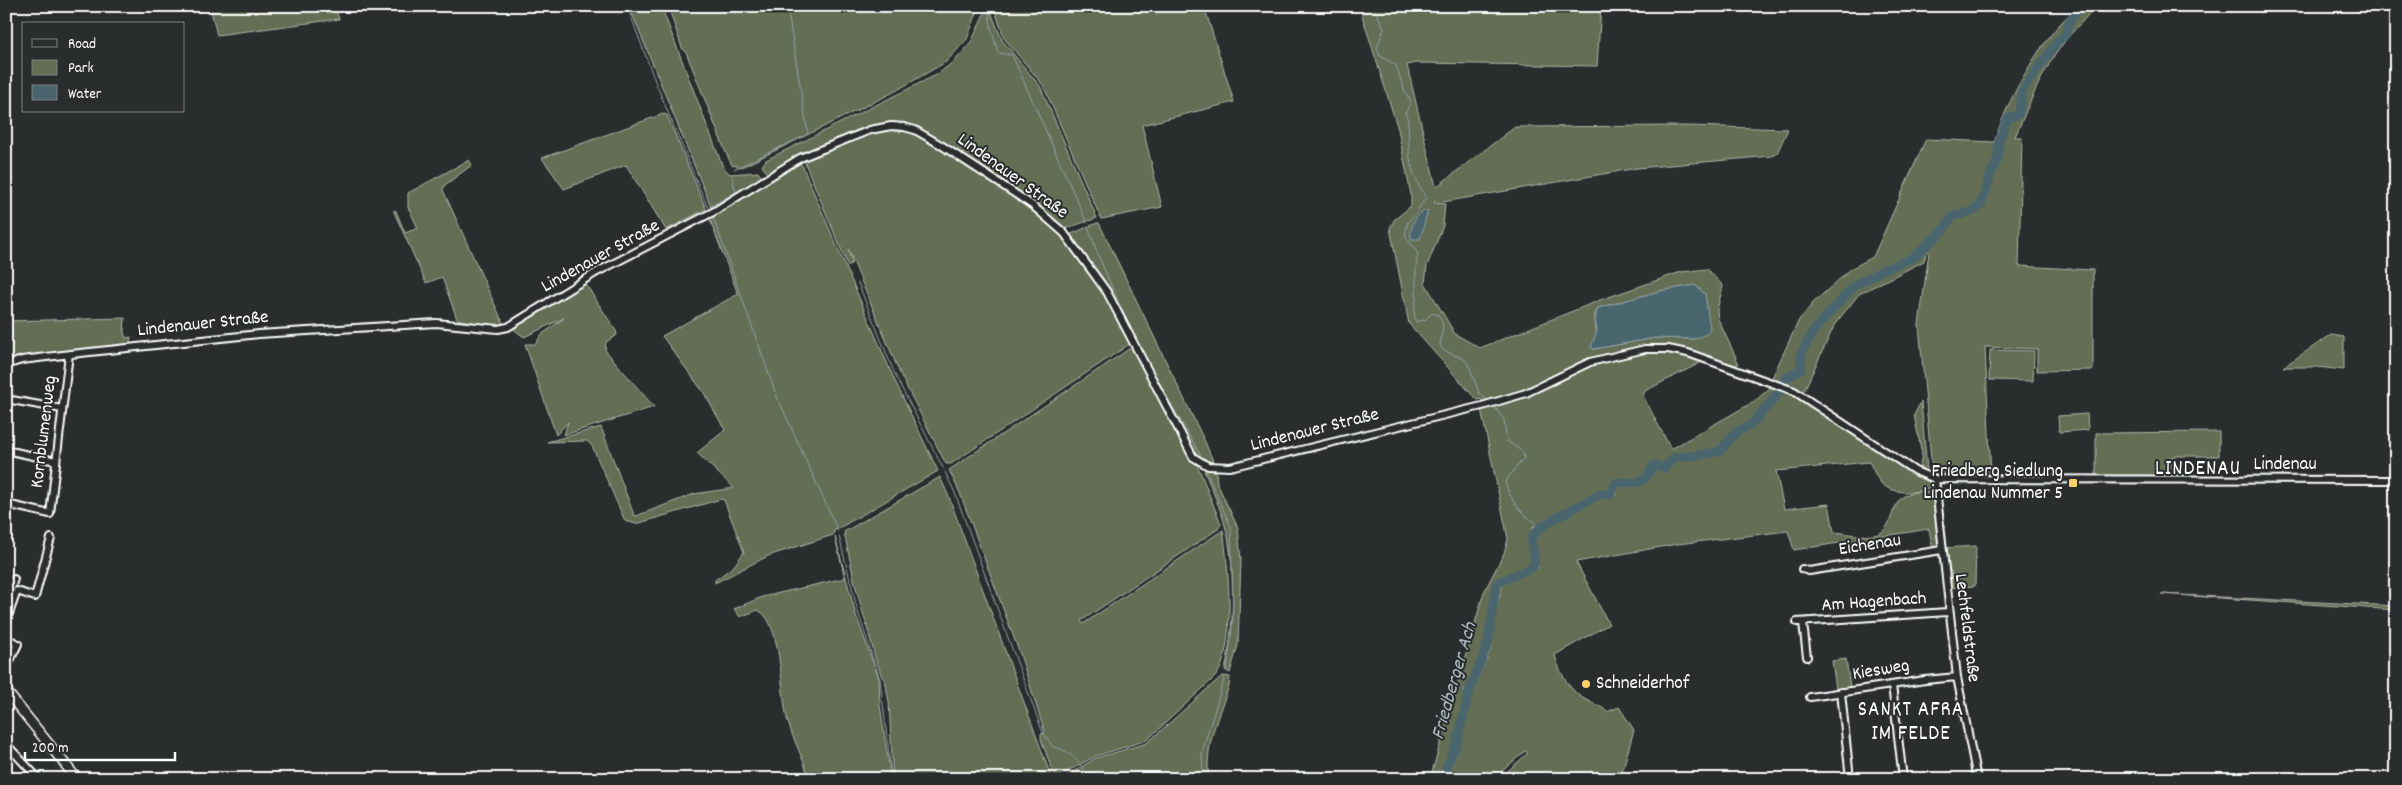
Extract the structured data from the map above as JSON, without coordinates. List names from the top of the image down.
{
  "streets": {
    "street": [
      "Lindenauer Straße",
      "Kornblumenweg",
      "Lindenau",
      "Eichenau",
      "Am Hagenbach",
      "Lechfeldstraße",
      "Kiesweg"
    ]
  },
  "crossings": [
    ["Lindenauer Straße", "Kornblumenweg"],
    ["Lindenauer Straße", "Lindenau"],
    ["Lindenauer Straße", "Lechfeldstraße"],
    ["Lindenau", "Lechfeldstraße"],
    ["Eichenau", "Lechfeldstraße"],
    ["Am Hagenbach", "Lechfeldstraße"],
    ["Lechfeldstraße", "Kiesweg"]
  ],
  "districts": ["LINDENAU", "SANKT AFRA IM FELDE"],
  "water": ["Friedberger Ach"],
  "places": {
    "transit": ["Friedberg Siedlung Lindenau Nummer 5"],
    "other": ["Schneiderhof"]
  },
  "legend": ["Road", "Park", "Water"],
  "scale_bar": "200 m"
}
